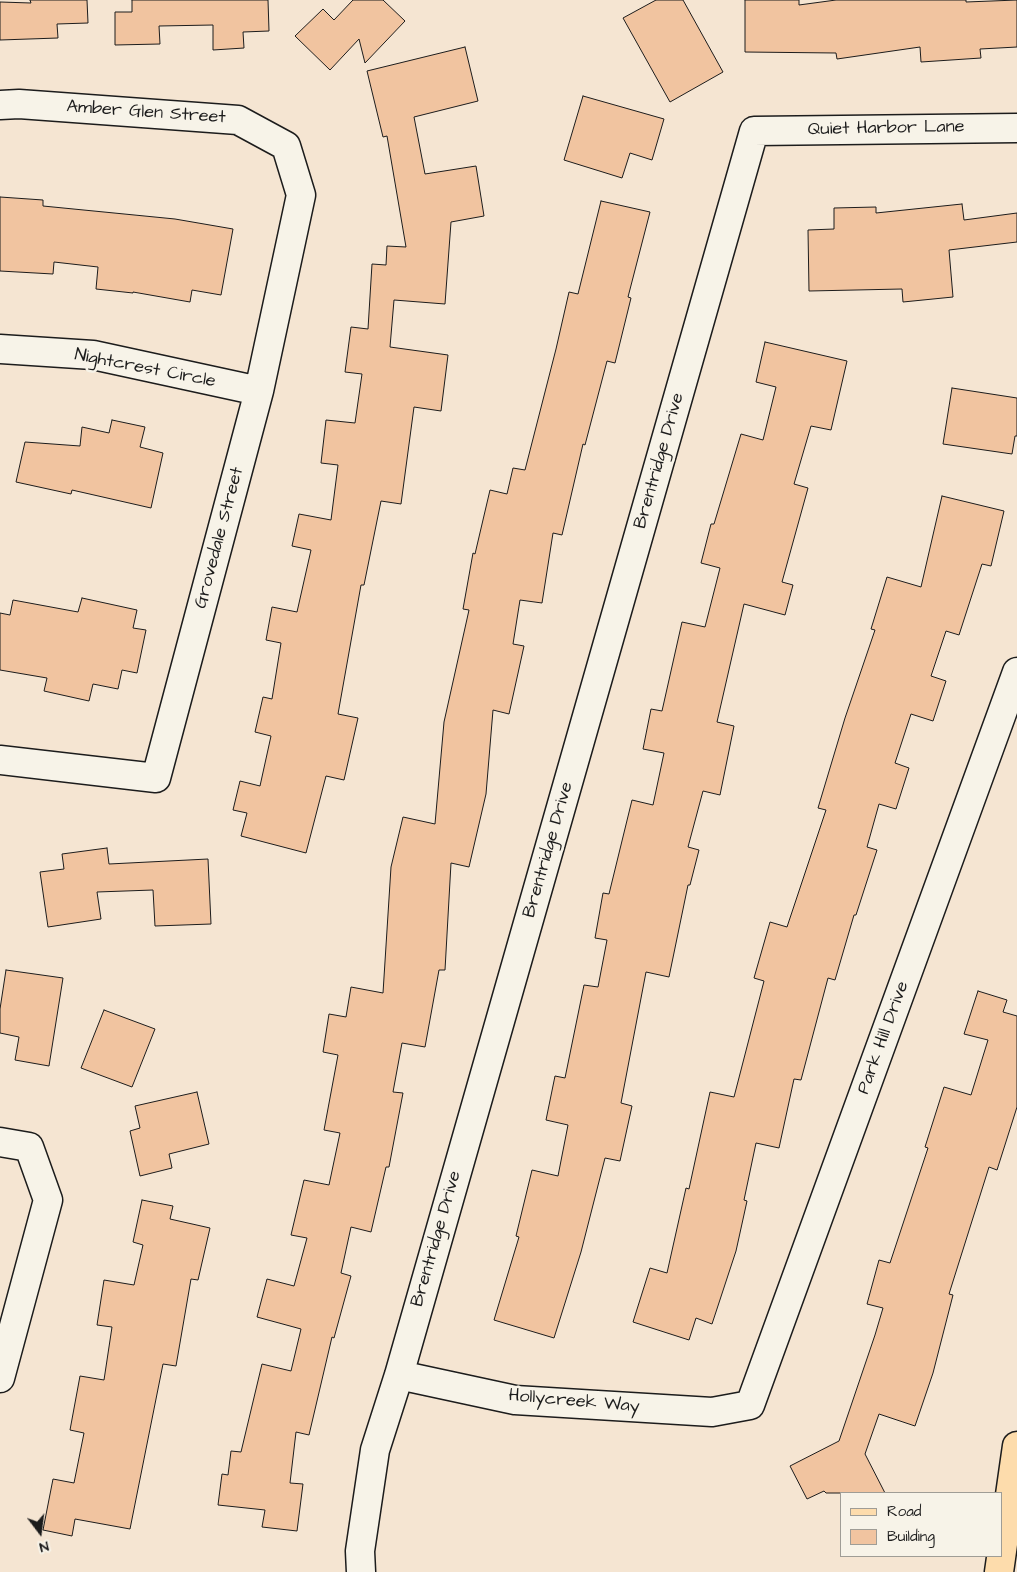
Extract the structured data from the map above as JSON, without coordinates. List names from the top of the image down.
{
  "streets": {
    "street": [
      "Amber Glen Street",
      "Quiet Harbor Lane",
      "Nightcrest Circle",
      "Brentridge Drive",
      "Grovedale Street",
      "Park Hill Drive",
      "Hollycreek Way"
    ]
  },
  "crossings": [
    ["Amber Glen Street", "Grovedale Street"],
    ["Quiet Harbor Lane", "Brentridge Drive"],
    ["Nightcrest Circle", "Grovedale Street"],
    ["Brentridge Drive", "Hollycreek Way"],
    ["Park Hill Drive", "Hollycreek Way"]
  ],
  "legend": ["Road", "Building"],
  "north": "bottom"
}
